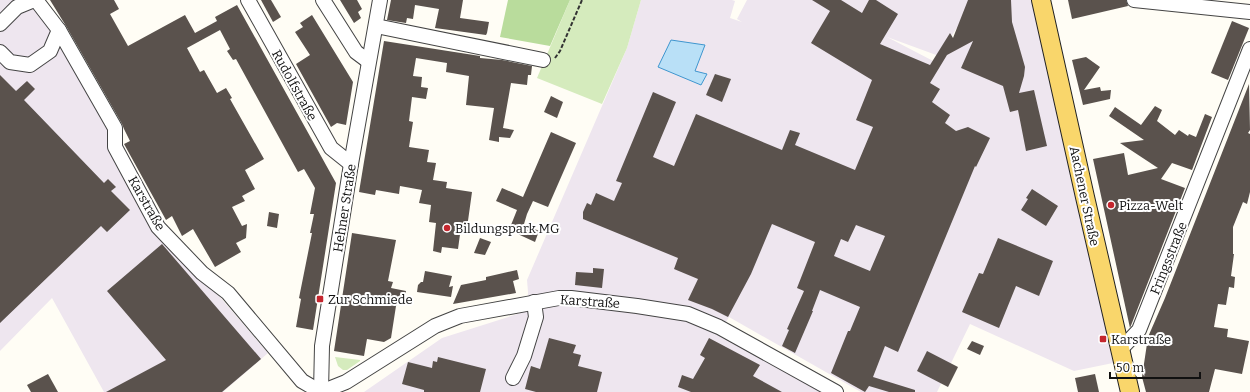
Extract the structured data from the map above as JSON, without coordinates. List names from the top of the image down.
{
  "streets": {
    "main road": ["Aachener Straße"],
    "street": [
      "Rudolfstraße",
      "Karstraße",
      "Hehner Straße",
      "Fringsstraße"
    ]
  },
  "crossings": [
    ["Rudolfstraße", "Hehner Straße"],
    ["Aachener Straße", "Fringsstraße"],
    ["Karstraße", "Hehner Straße"]
  ],
  "places": {
    "other": ["Pizza-Welt", "Bildungspark MG"],
    "transit": ["Zur Schmiede", "Karstraße"]
  },
  "scale_bar": "50 m"
}
